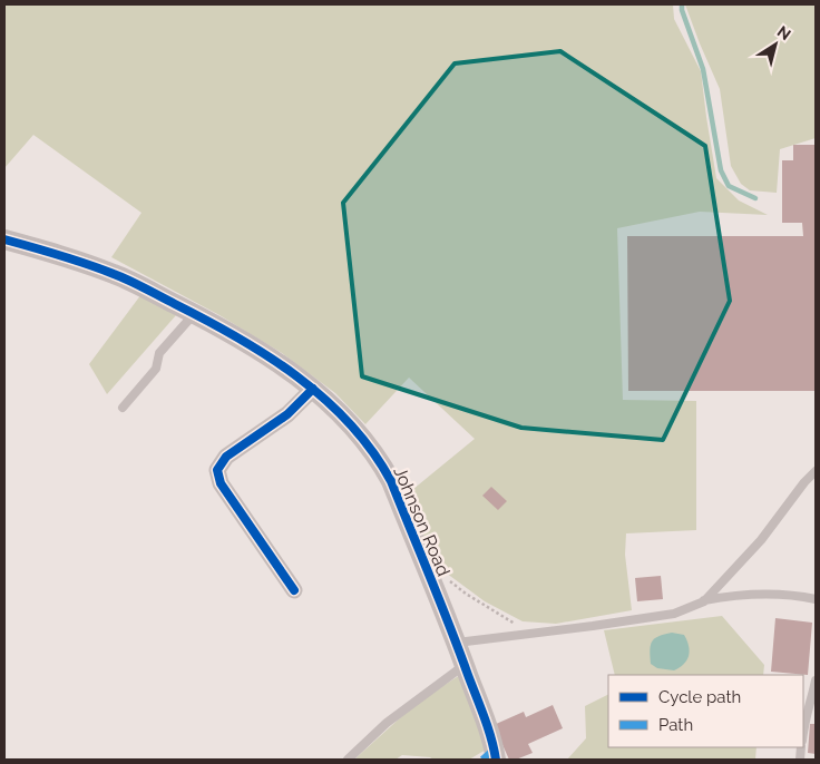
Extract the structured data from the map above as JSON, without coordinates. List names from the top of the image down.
{
  "streets": {
    "street": ["Johnson Road"]
  },
  "legend": ["Cycle path", "Path"],
  "north": "top right"
}
